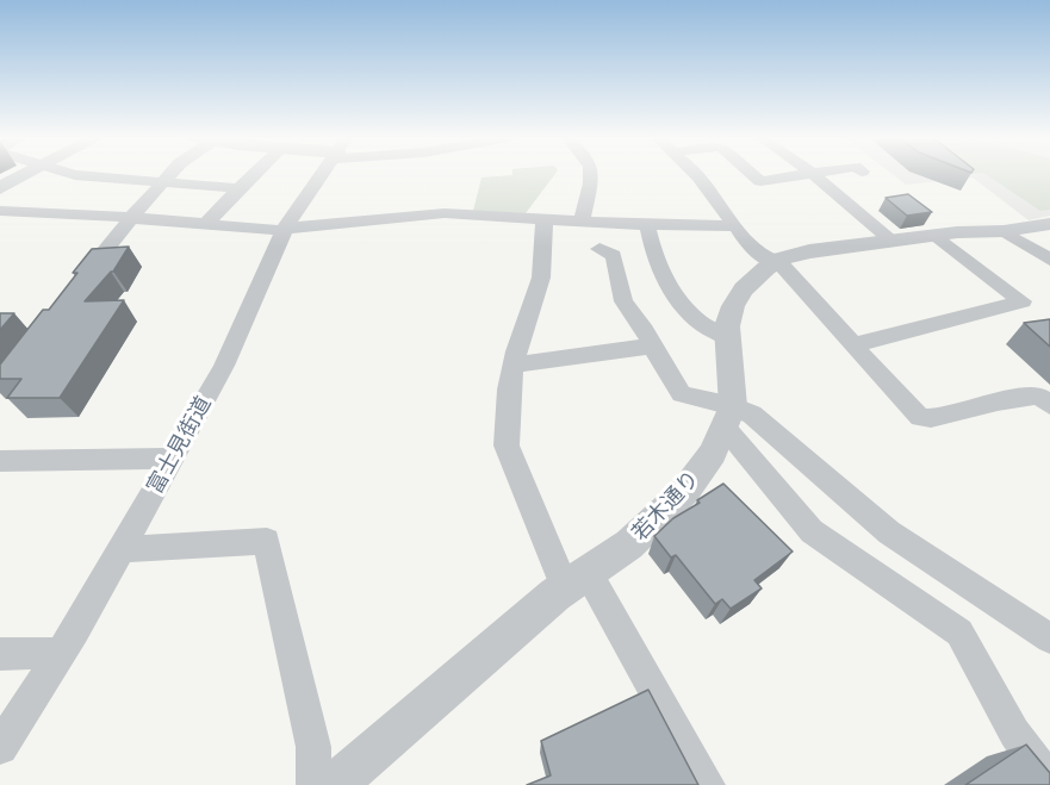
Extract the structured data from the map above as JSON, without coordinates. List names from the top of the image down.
{
  "streets": {
    "street": ["富士見街道", "若木通り"]
  }
}
